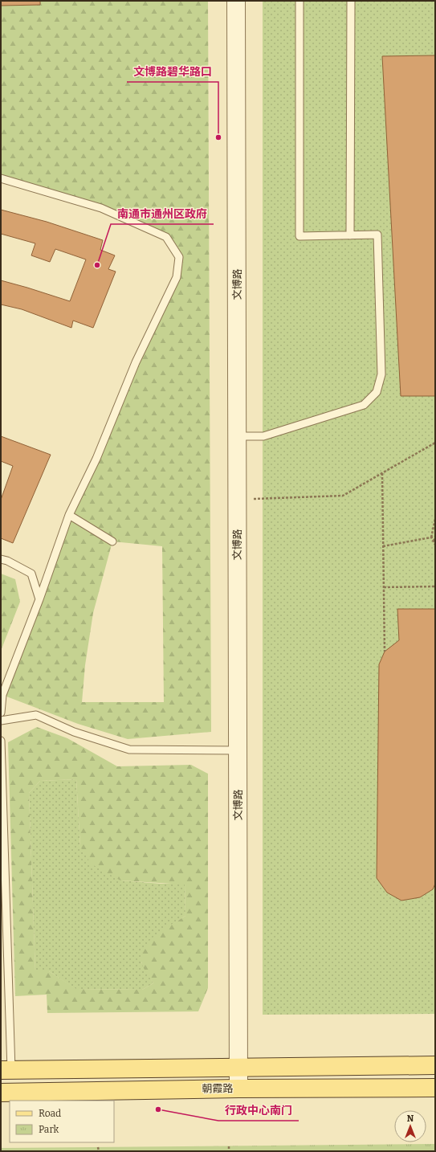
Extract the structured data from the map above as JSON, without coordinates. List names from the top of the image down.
{
  "streets": {
    "main road": ["朝霞路"],
    "street": ["文博路"]
  },
  "crossings": [
    ["文博路", "朝霞路"]
  ],
  "places": ["文博路碧华路口", "南通市通州区政府", "行政中心南门"],
  "legend": ["Road", "Park"],
  "north": "top"
}
